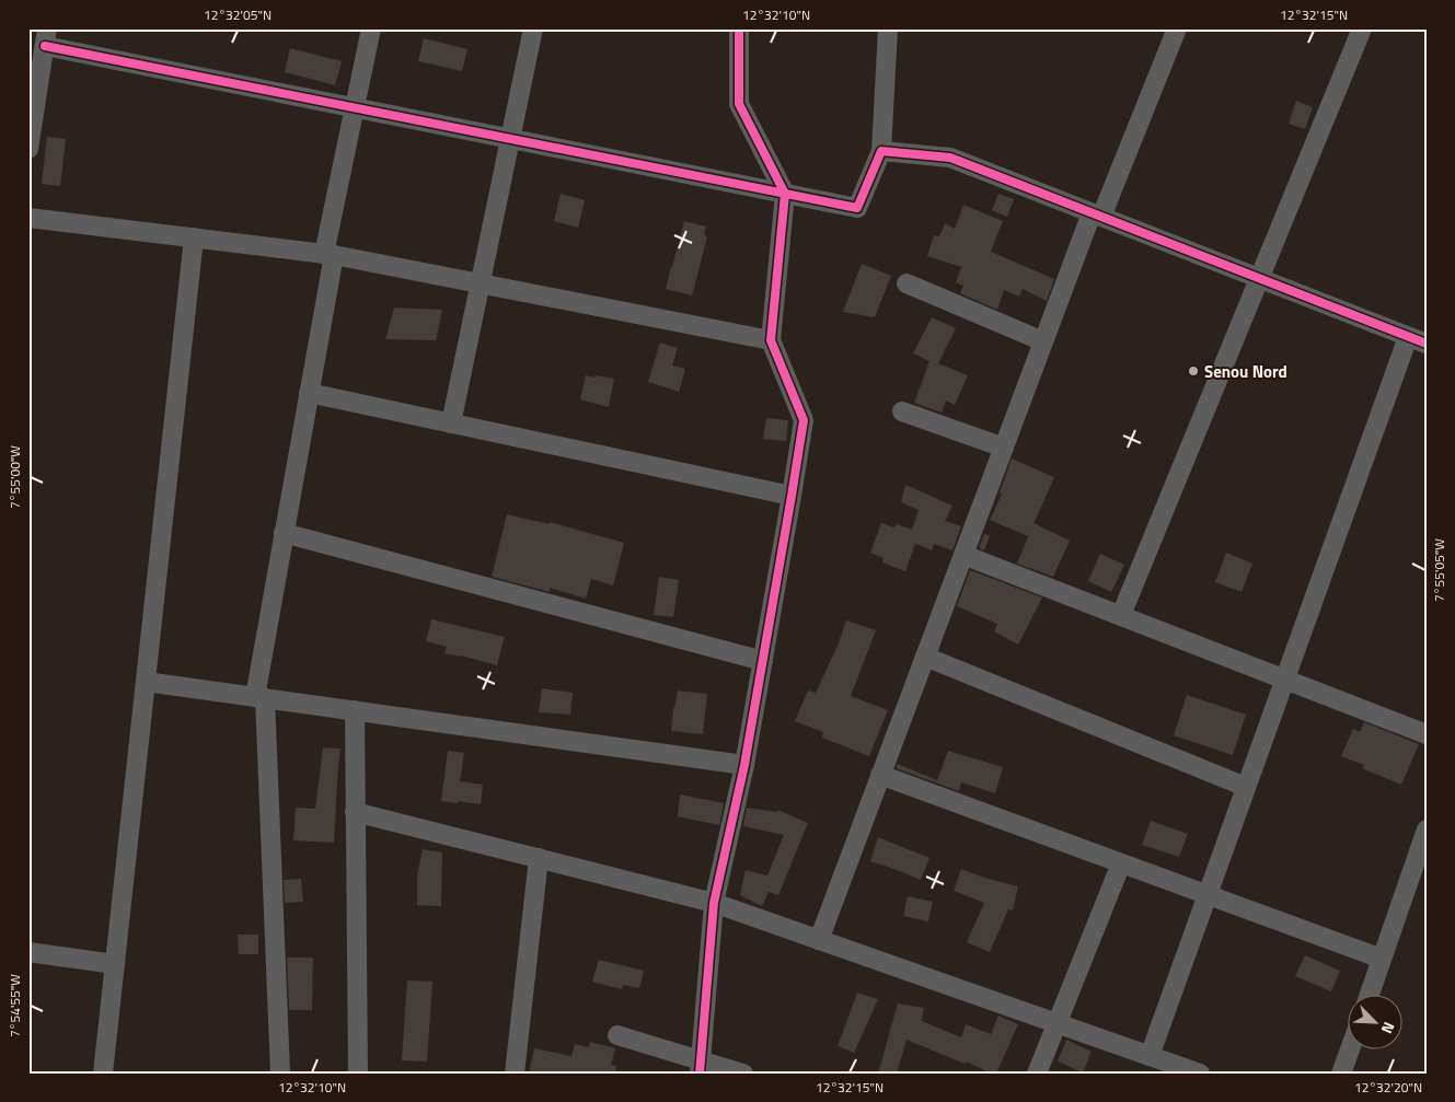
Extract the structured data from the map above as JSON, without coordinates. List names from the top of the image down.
{
  "places": ["Senou Nord"],
  "north": "bottom right",
  "coordinates": [
    "12°32'05\"N",
    "12°32'10\"N",
    "12°32'15\"N",
    "7°55'00\"W",
    "7°55'05\"W",
    "7°54'55\"W",
    "12°32'20\"N"
  ]
}
